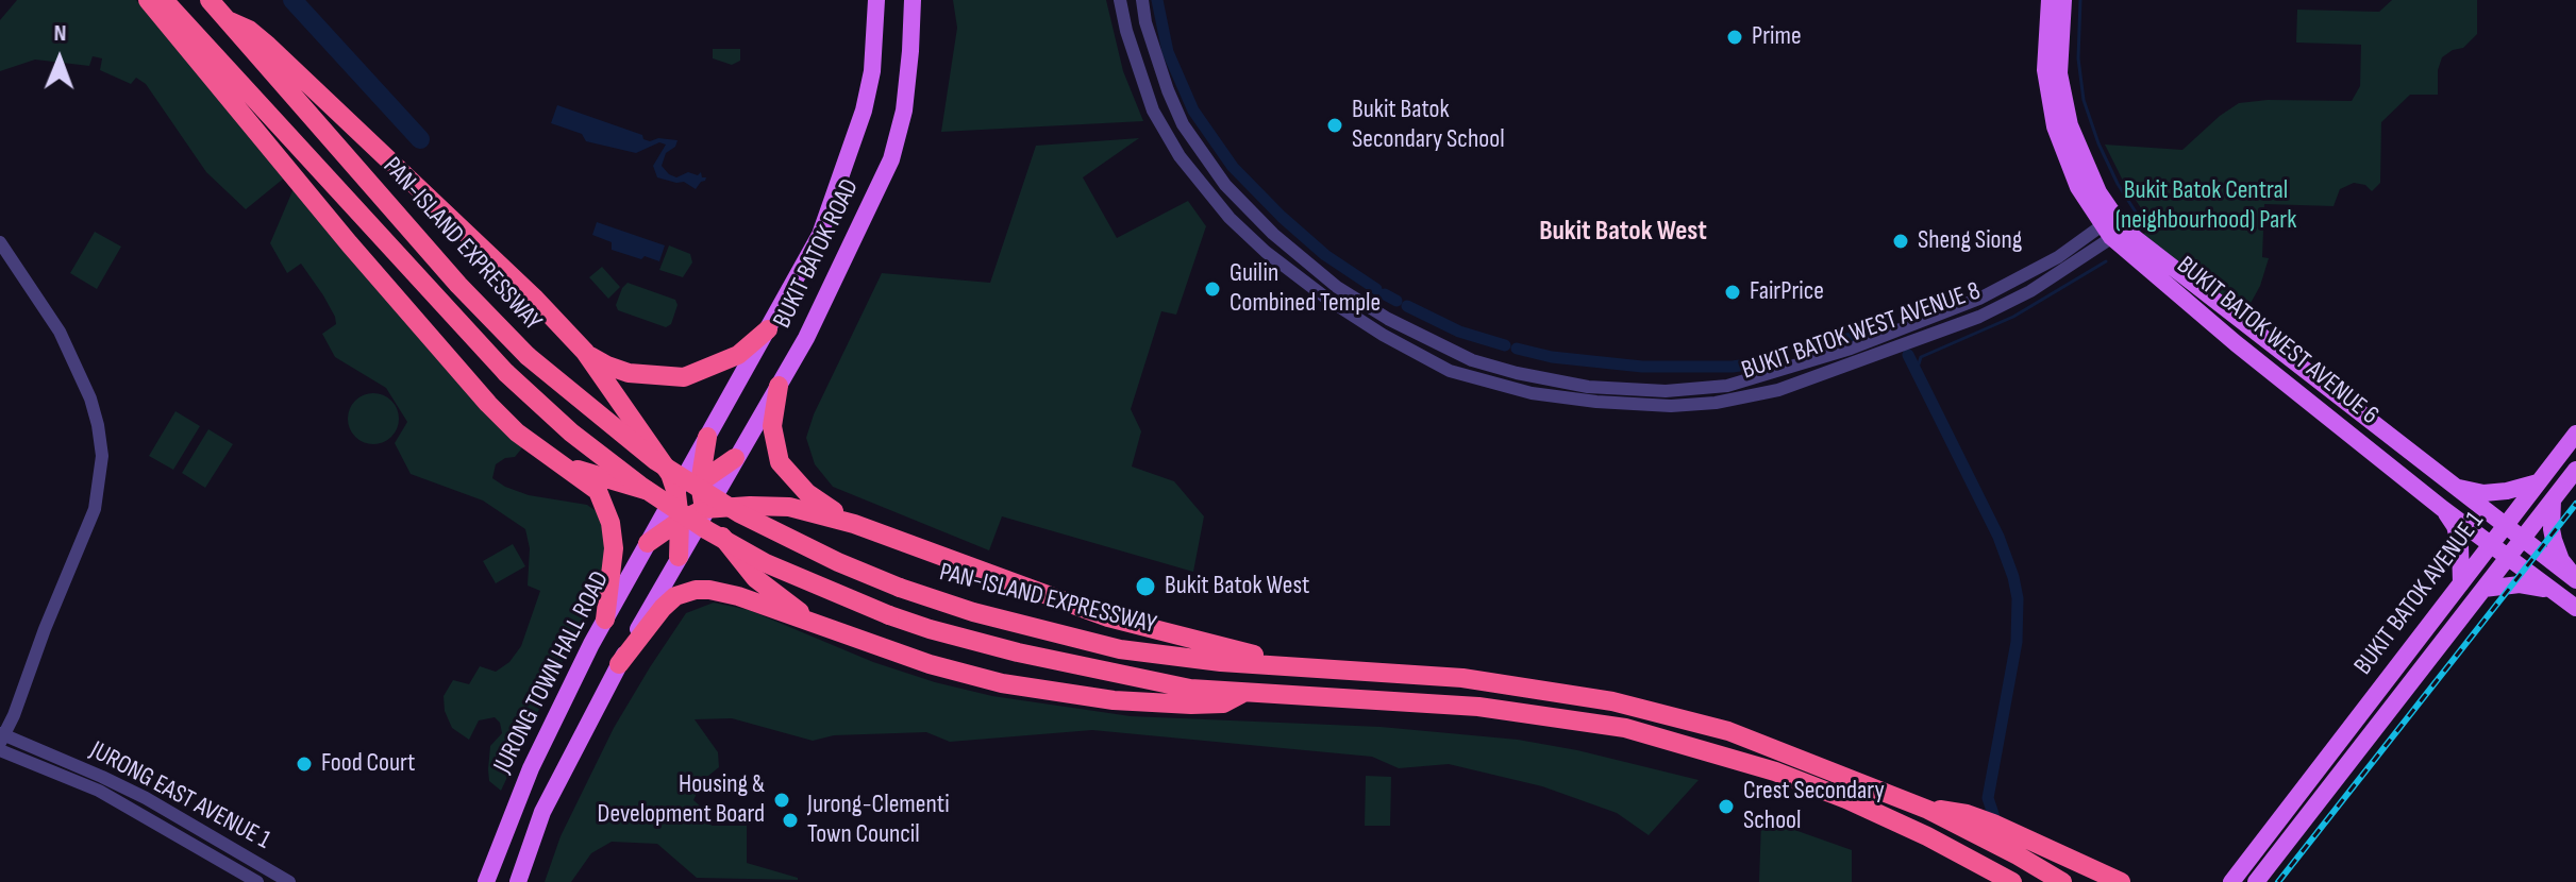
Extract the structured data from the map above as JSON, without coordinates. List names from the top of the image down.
{
  "streets": {
    "highway": ["PAN-ISLAND EXPRESSWAY"],
    "main road": [
      "BUKIT BATOK ROAD",
      "BUKIT BATOK WEST AVENUE 6",
      "BUKIT BATOK AVENUE 1",
      "JURONG TOWN HALL ROAD"
    ],
    "street": ["BUKIT BATOK WEST AVENUE 8", "JURONG EAST AVENUE 1"]
  },
  "crossings": [
    ["BUKIT BATOK ROAD", "JURONG TOWN HALL ROAD"],
    ["BUKIT BATOK WEST AVENUE 8", "BUKIT BATOK WEST AVENUE 6"],
    ["BUKIT BATOK WEST AVENUE 6", "BUKIT BATOK AVENUE 1"]
  ],
  "districts": ["Bukit Batok West"],
  "parks": ["Bukit Batok Central (neighbourhood) Park"],
  "places": [
    "Prime",
    "Bukit Batok Secondary School",
    "Sheng Siong",
    "Guilin Combined Temple",
    "FairPrice",
    "Bukit Batok West",
    "Food Court",
    "Housing & Development Board",
    "Crest Secondary School",
    "Jurong-Clementi Town Council"
  ],
  "north": "top"
}
